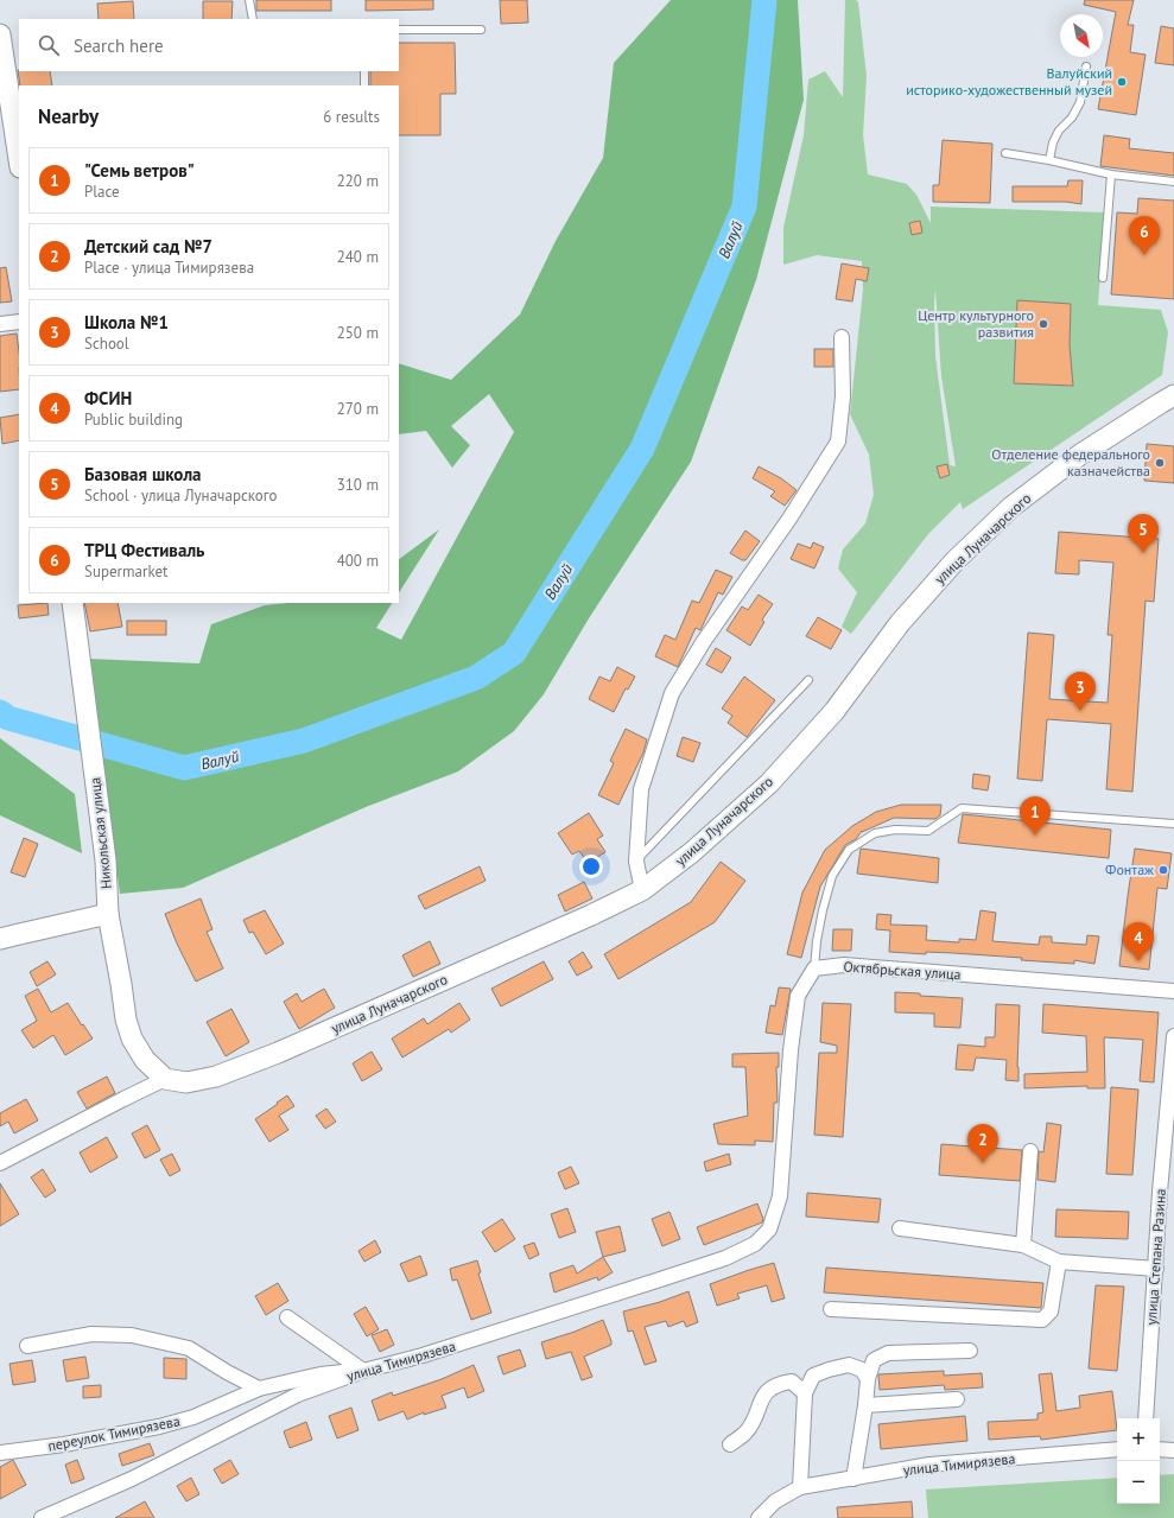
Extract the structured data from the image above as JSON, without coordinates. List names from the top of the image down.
{
  "streets": {
    "main road": ["улица Луначарского", "Никольская улица"],
    "street": [
      "Октябрьская улица",
      "улица Степана Разина",
      "улица Тимирязева",
      "переулок Тимирязева"
    ]
  },
  "crossings": [
    ["улица Луначарского", "Никольская улица"],
    ["Октябрьская улица", "улица Тимирязева"],
    ["улица Тимирязева", "переулок Тимирязева"]
  ],
  "water": ["Валуй"],
  "places": [
    "Валуйский историко-художественный музей",
    "Центр культурного развития",
    "Отделение федерального казначейства",
    "Фонтаж"
  ],
  "north": "bottom right",
  "page": {
    "search": "Search here",
    "heading": ["Nearby", "6 results"],
    "list": [
      {
        "mark": "1",
        "name": "\"Семь ветров\"",
        "note": "Place",
        "value": "220 m"
      },
      {
        "mark": "2",
        "name": "Детский сад №7",
        "note": "Place · улица Тимирязева",
        "value": "240 m"
      },
      {
        "mark": "3",
        "name": "Школа №1",
        "note": "School",
        "value": "250 m"
      },
      {
        "mark": "4",
        "name": "ФСИН",
        "note": "Public building",
        "value": "270 m"
      },
      {
        "mark": "5",
        "name": "Базовая школа",
        "note": "School · улица Луначарского",
        "value": "310 m"
      },
      {
        "mark": "6",
        "name": "ТРЦ Фестиваль",
        "note": "Supermarket",
        "value": "400 m"
      }
    ],
    "pins": [
      "6",
      "5",
      "3",
      "1",
      "4",
      "2"
    ],
    "map_buttons": ["+", "−"]
  }
}
